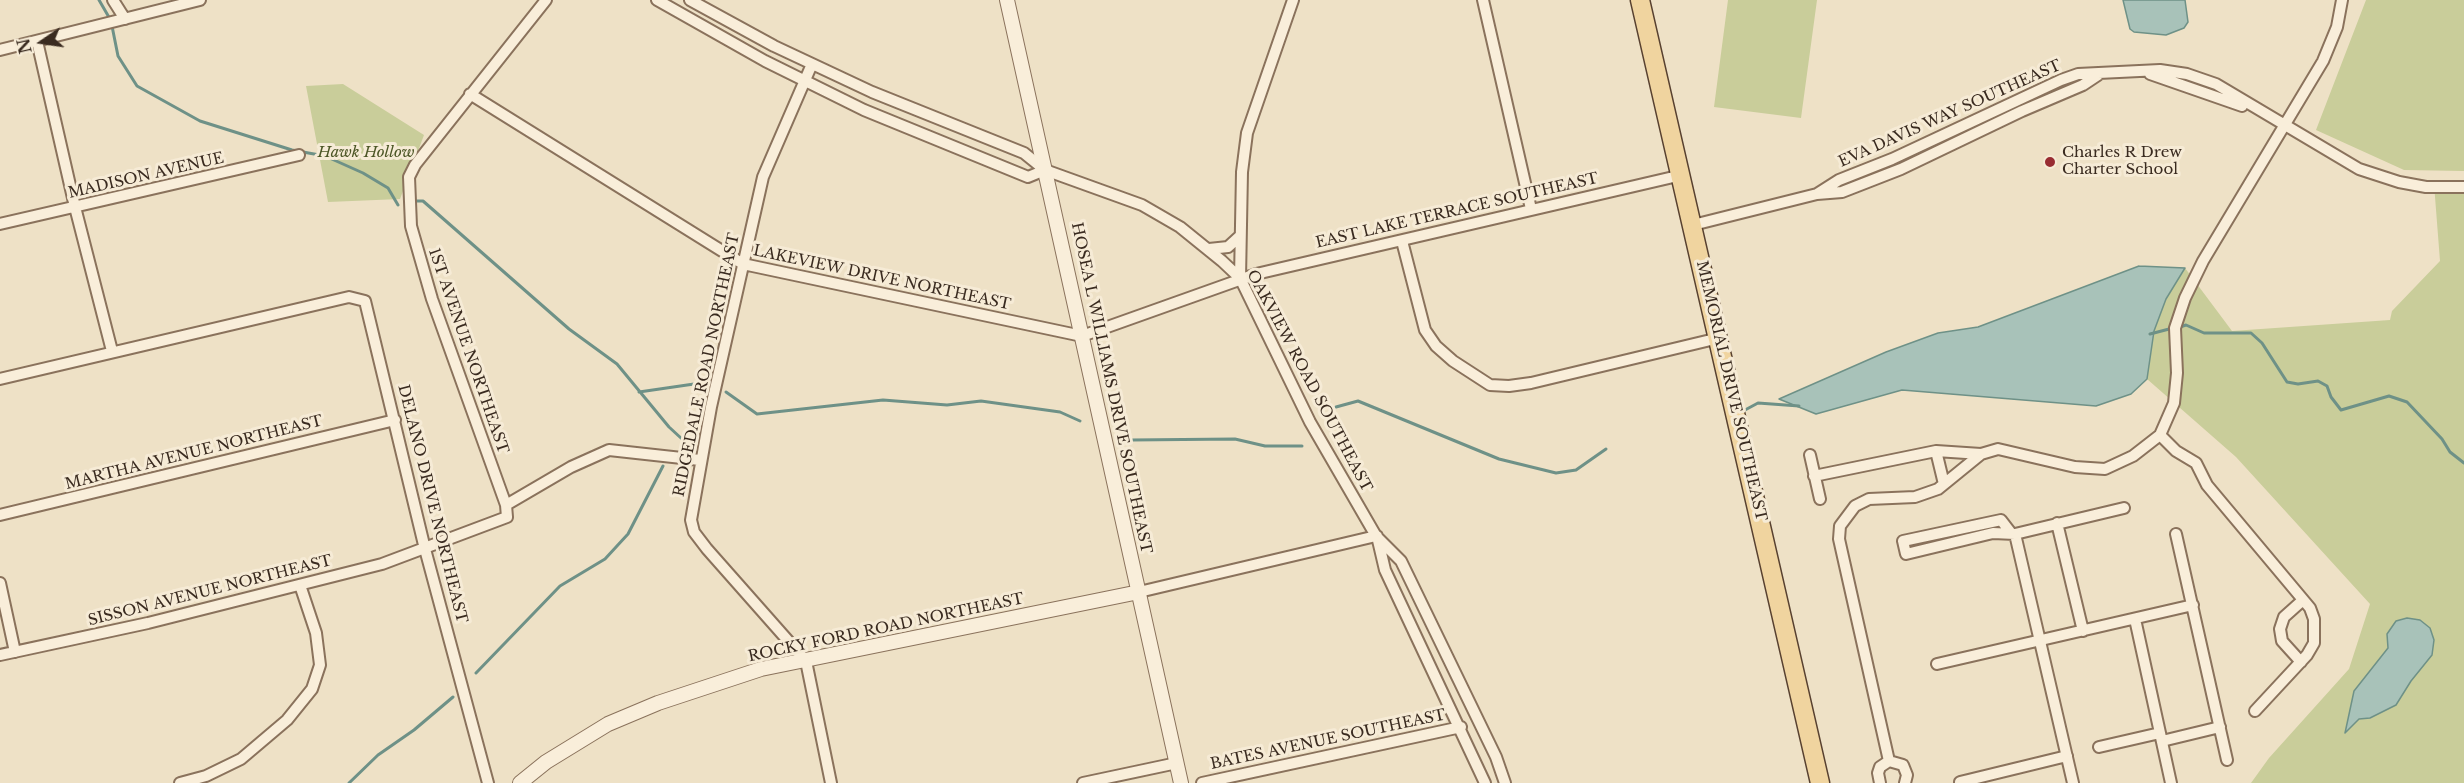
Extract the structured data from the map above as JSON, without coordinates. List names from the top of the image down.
{
  "streets": {
    "main road": ["MEMORIAL DRIVE SOUTHEAST"],
    "street": [
      "EVA DAVIS WAY SOUTHEAST",
      "MADISON AVENUE",
      "EAST LAKE TERRACE SOUTHEAST",
      "LAKEVIEW DRIVE NORTHEAST",
      "1ST AVENUE NORTHEAST",
      "RIDGEDALE ROAD NORTHEAST",
      "OAKVIEW ROAD SOUTHEAST",
      "HOSEA L WILLIAMS DRIVE SOUTHEAST",
      "MARTHA AVENUE NORTHEAST",
      "DELANO DRIVE NORTHEAST",
      "SISSON AVENUE NORTHEAST",
      "ROCKY FORD ROAD NORTHEAST",
      "BATES AVENUE SOUTHEAST"
    ]
  },
  "crossings": [
    ["EVA DAVIS WAY SOUTHEAST", "MEMORIAL DRIVE SOUTHEAST"],
    ["EAST LAKE TERRACE SOUTHEAST", "LAKEVIEW DRIVE NORTHEAST"],
    ["EAST LAKE TERRACE SOUTHEAST", "OAKVIEW ROAD SOUTHEAST"],
    ["EAST LAKE TERRACE SOUTHEAST", "HOSEA L WILLIAMS DRIVE SOUTHEAST"],
    ["EAST LAKE TERRACE SOUTHEAST", "MEMORIAL DRIVE SOUTHEAST"],
    ["LAKEVIEW DRIVE NORTHEAST", "1ST AVENUE NORTHEAST"],
    ["LAKEVIEW DRIVE NORTHEAST", "RIDGEDALE ROAD NORTHEAST"],
    ["LAKEVIEW DRIVE NORTHEAST", "HOSEA L WILLIAMS DRIVE SOUTHEAST"],
    ["1ST AVENUE NORTHEAST", "SISSON AVENUE NORTHEAST"],
    ["RIDGEDALE ROAD NORTHEAST", "ROCKY FORD ROAD NORTHEAST"],
    ["OAKVIEW ROAD SOUTHEAST", "HOSEA L WILLIAMS DRIVE SOUTHEAST"],
    ["OAKVIEW ROAD SOUTHEAST", "BATES AVENUE SOUTHEAST"],
    ["HOSEA L WILLIAMS DRIVE SOUTHEAST", "ROCKY FORD ROAD NORTHEAST"],
    ["MARTHA AVENUE NORTHEAST", "DELANO DRIVE NORTHEAST"],
    ["DELANO DRIVE NORTHEAST", "SISSON AVENUE NORTHEAST"]
  ],
  "parks": ["Hawk Hollow"],
  "places": ["Charles R Drew Charter School"],
  "north": "left"
}
